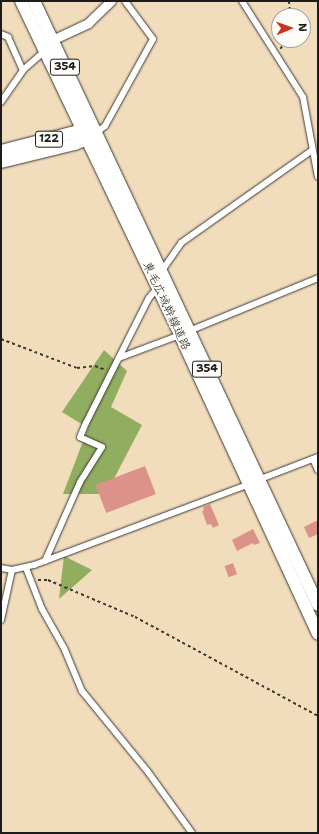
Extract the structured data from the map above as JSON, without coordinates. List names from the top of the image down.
{
  "streets": {
    "highway": ["354", "122", "東毛広域幹線道路"]
  },
  "crossings": [
    ["122", "東毛広域幹線道路"]
  ],
  "north": "right"
}
